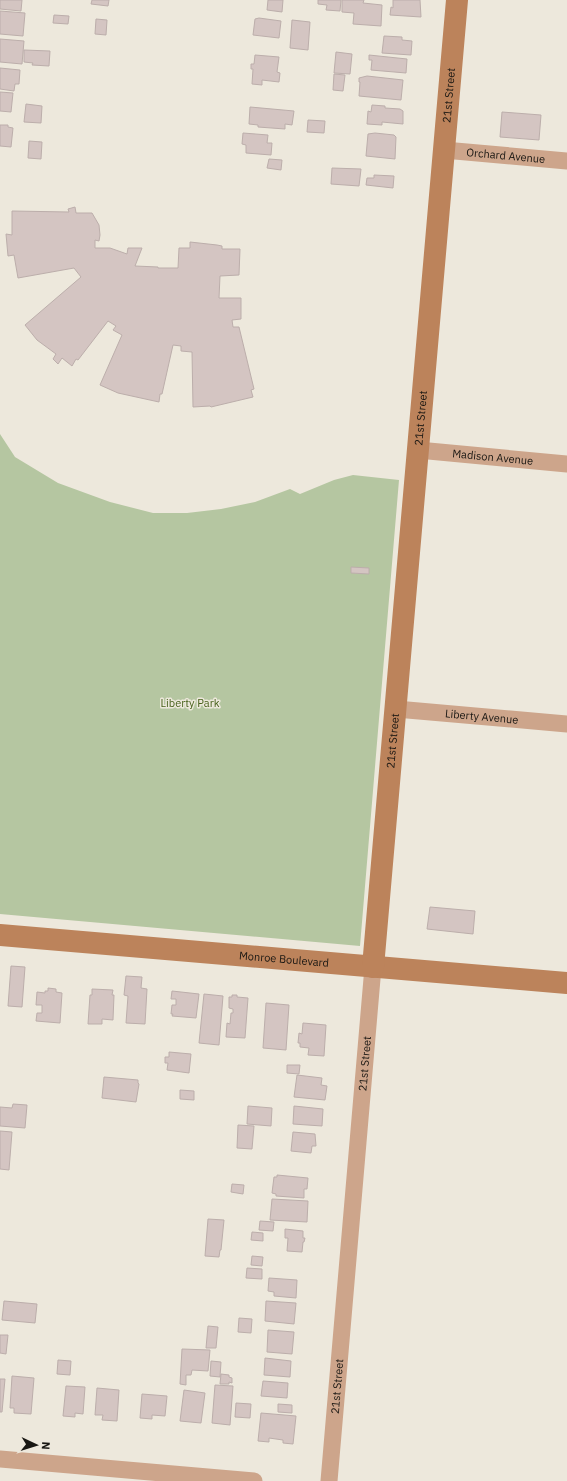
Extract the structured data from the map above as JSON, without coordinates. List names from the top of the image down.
{
  "streets": {
    "street": [
      "21st Street",
      "Orchard Avenue",
      "Madison Avenue",
      "Liberty Avenue",
      "Monroe Boulevard"
    ]
  },
  "crossings": [
    ["21st Street", "Orchard Avenue"],
    ["21st Street", "Madison Avenue"],
    ["21st Street", "Liberty Avenue"],
    ["21st Street", "Monroe Boulevard"]
  ],
  "parks": ["Liberty Park"],
  "north": "right"
}
